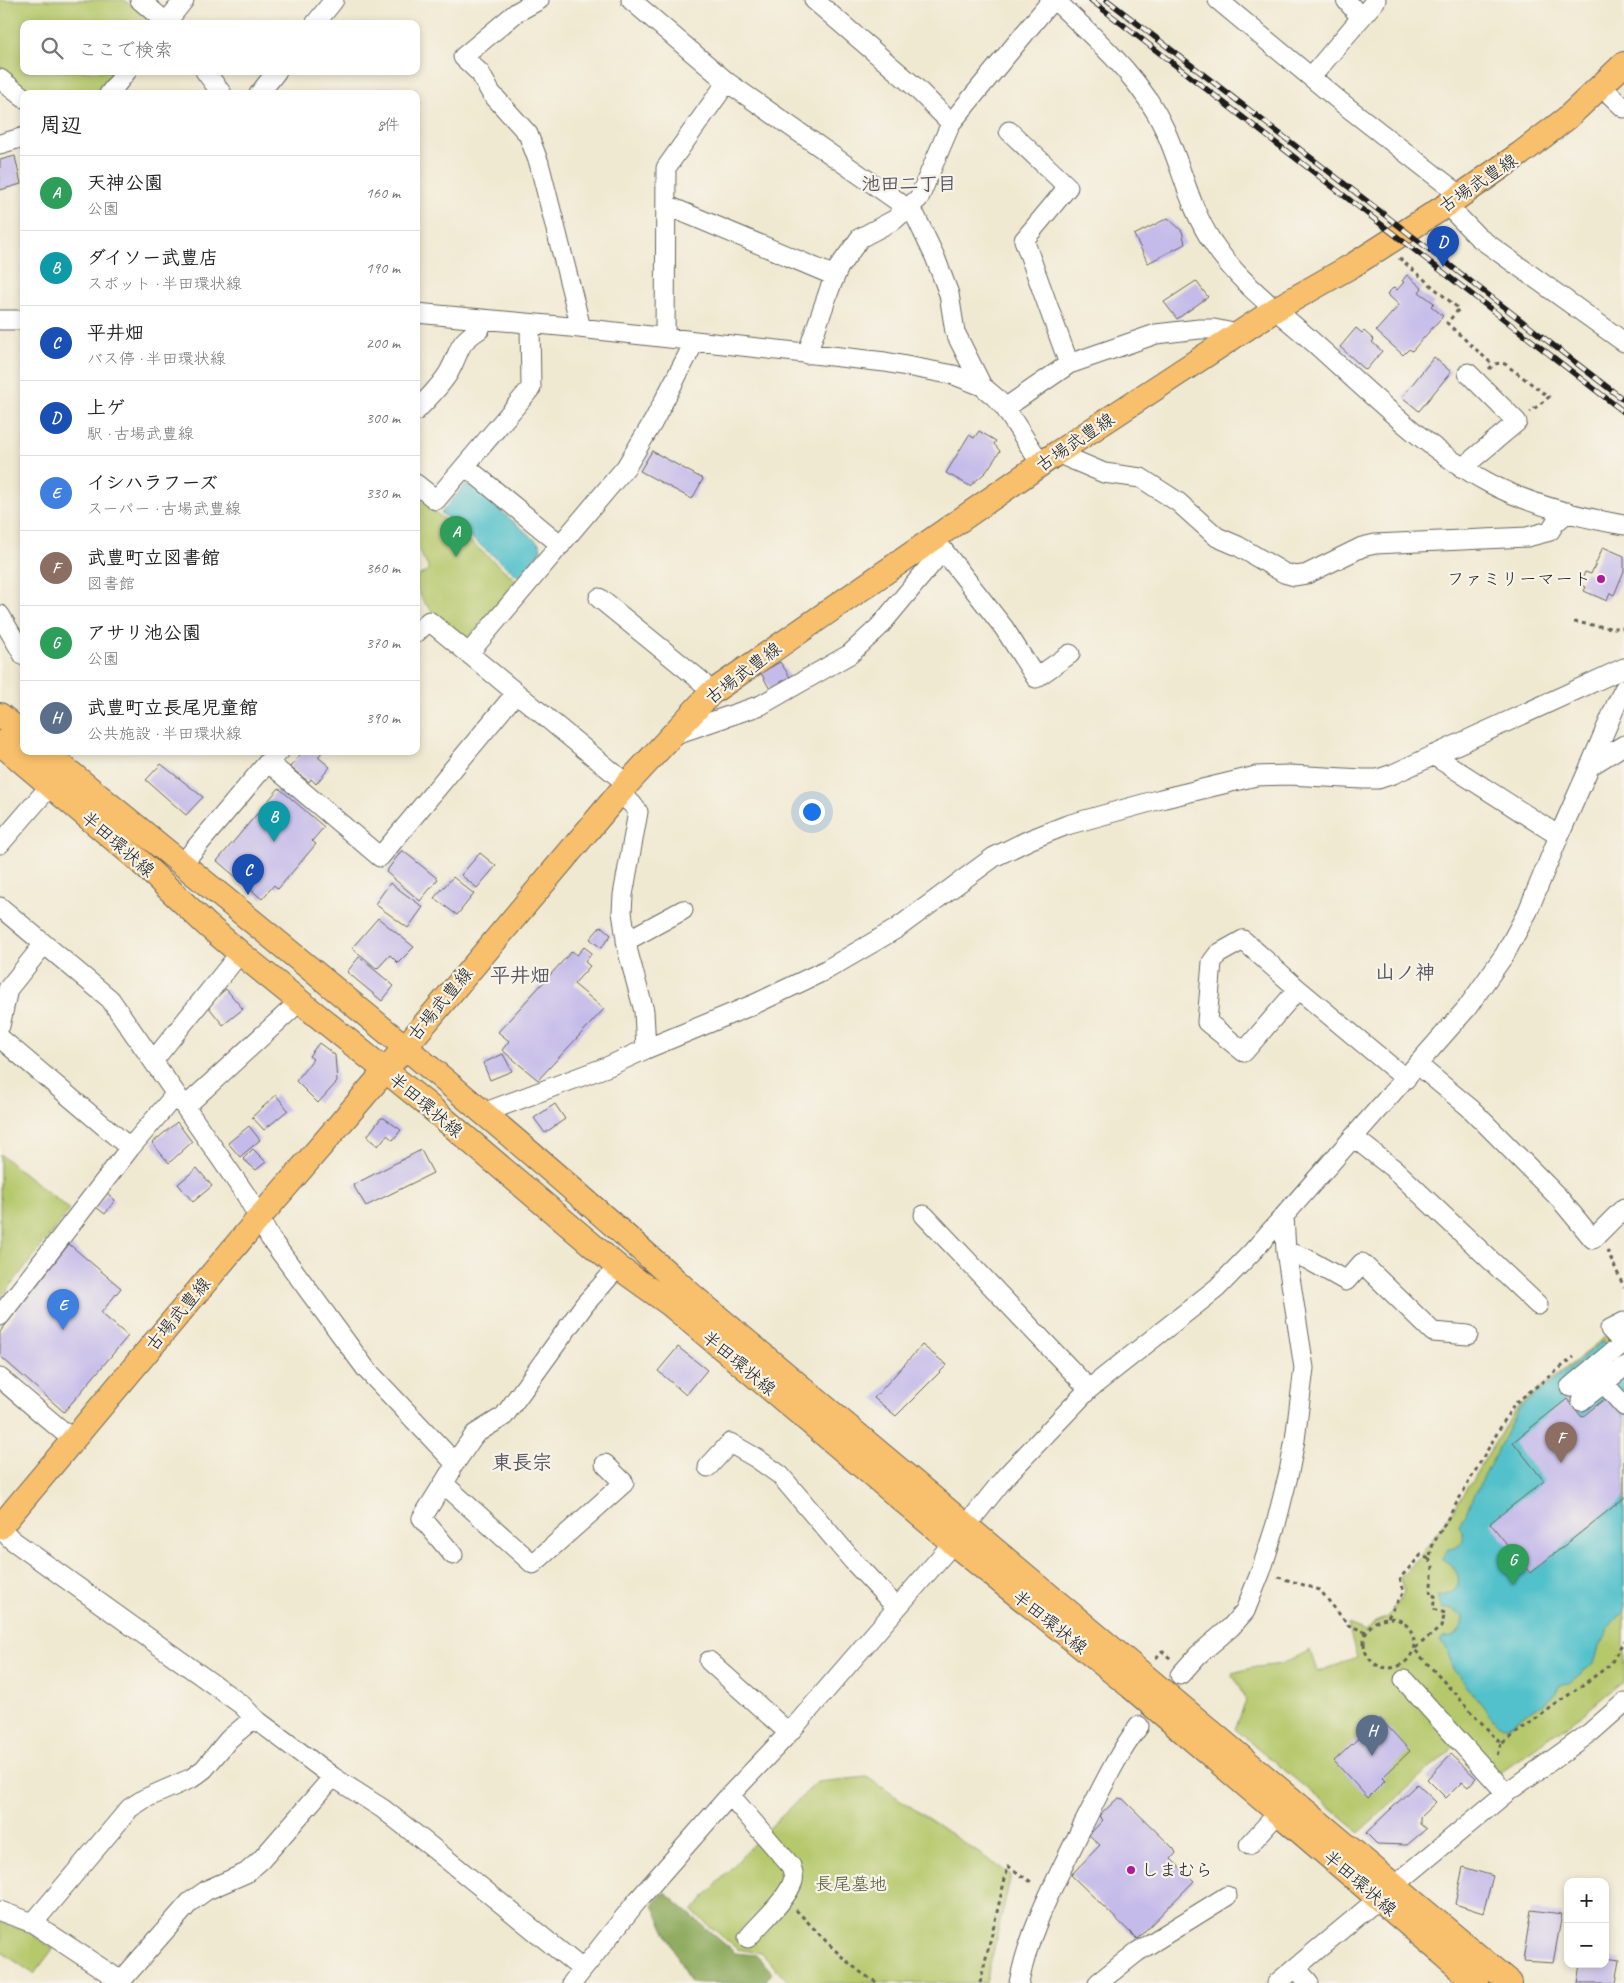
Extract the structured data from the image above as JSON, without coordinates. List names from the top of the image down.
{
  "streets": {
    "main road": ["古場武豊線", "半田環状線"]
  },
  "crossings": [
    ["古場武豊線", "半田環状線"]
  ],
  "districts": [
    "池田二丁目",
    "山ノ神",
    "平井畑",
    "東長宗"
  ],
  "parks": ["長尾墓地"],
  "places": ["ファミリーマート", "しまむら"],
  "page": {
    "search": "ここで検索",
    "heading": ["周辺", "8件"],
    "list": [
      {
        "mark": "A",
        "name": "天神公園",
        "note": "公園",
        "value": "160 m"
      },
      {
        "mark": "B",
        "name": "ダイソー武豊店",
        "note": "スポット · 半田環状線",
        "value": "190 m"
      },
      {
        "mark": "C",
        "name": "平井畑",
        "note": "バス停 · 半田環状線",
        "value": "200 m"
      },
      {
        "mark": "D",
        "name": "上ゲ",
        "note": "駅 · 古場武豊線",
        "value": "300 m"
      },
      {
        "mark": "E",
        "name": "イシハラフーズ",
        "note": "スーパー · 古場武豊線",
        "value": "330 m"
      },
      {
        "mark": "F",
        "name": "武豊町立図書館",
        "note": "図書館",
        "value": "360 m"
      },
      {
        "mark": "G",
        "name": "アサリ池公園",
        "note": "公園",
        "value": "370 m"
      },
      {
        "mark": "H",
        "name": "武豊町立長尾児童館",
        "note": "公共施設 · 半田環状線",
        "value": "390 m"
      }
    ],
    "pins": [
      "D",
      "A",
      "B",
      "C",
      "E",
      "F",
      "G",
      "H"
    ],
    "map_buttons": ["+", "−"]
  }
}
